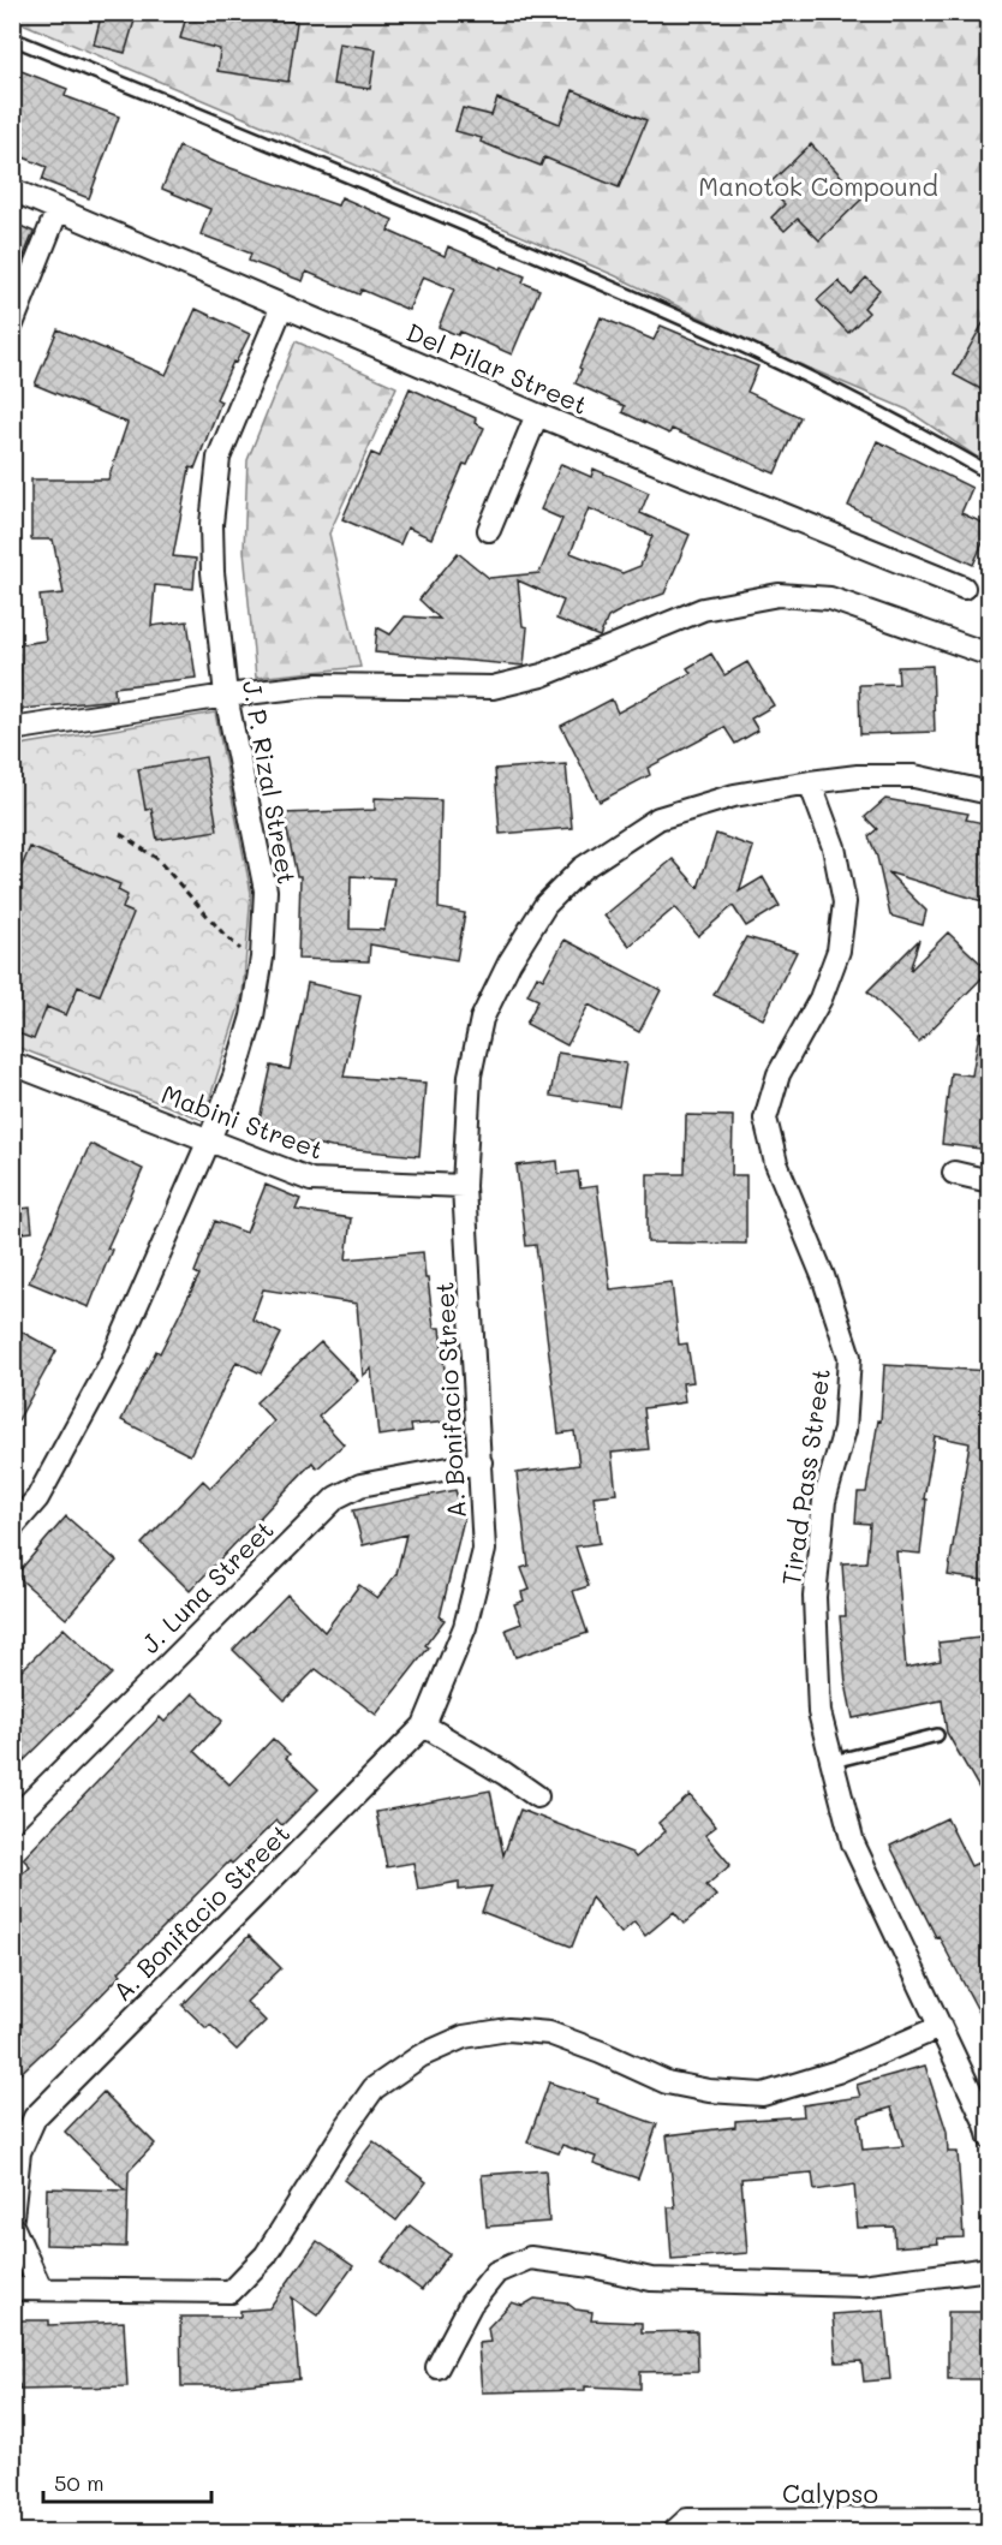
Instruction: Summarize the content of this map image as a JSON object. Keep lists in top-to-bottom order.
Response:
{
  "streets": {
    "street": [
      "Del Pilar Street",
      "J. P. Rizal Street",
      "Mabini Street",
      "A. Bonifacio Street",
      "Tirad Pass Street",
      "J. Luna Street",
      "Calypso"
    ]
  },
  "crossings": [
    ["Del Pilar Street", "J. P. Rizal Street"],
    ["J. P. Rizal Street", "Mabini Street"],
    ["Mabini Street", "A. Bonifacio Street"],
    ["A. Bonifacio Street", "Tirad Pass Street"],
    ["A. Bonifacio Street", "J. Luna Street"]
  ],
  "parks": ["Manotok Compound"],
  "scale_bar": "50 m"
}
